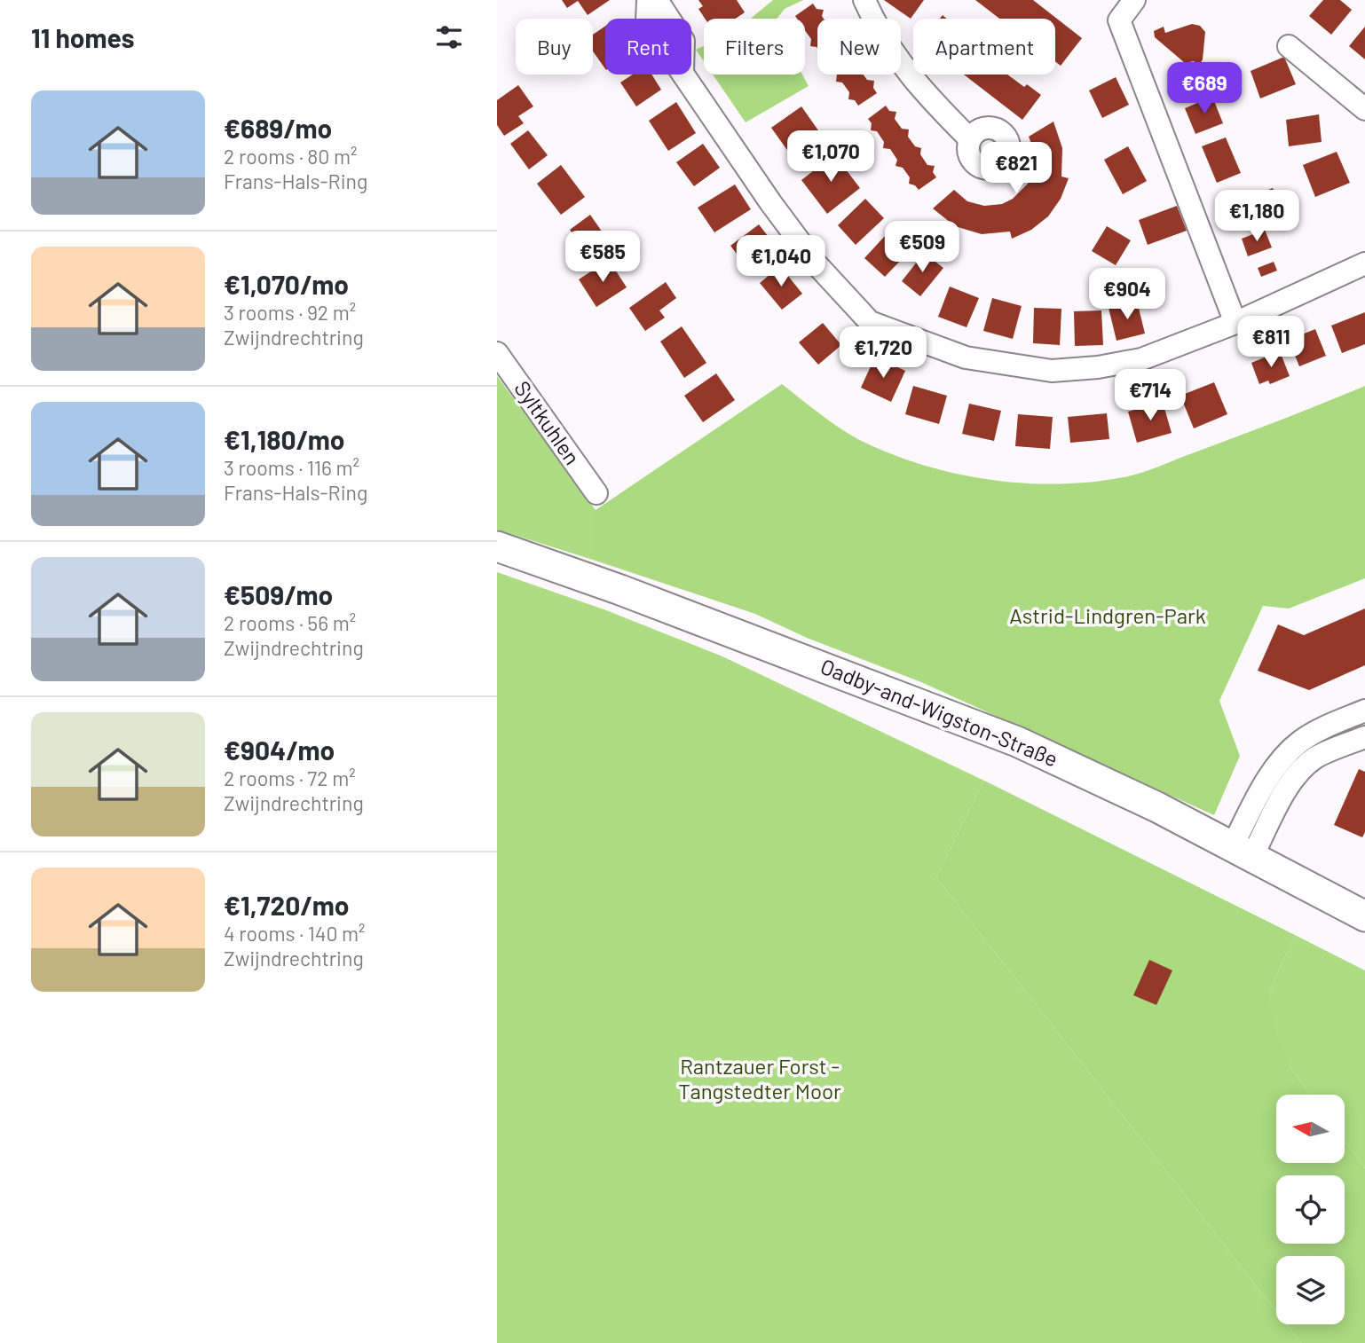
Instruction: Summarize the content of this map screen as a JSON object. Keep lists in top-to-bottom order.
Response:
{
  "streets": {
    "main road": ["Oadby-and-Wigston-Straße"],
    "street": ["Syltkuhlen"]
  },
  "parks": ["Astrid-Lindgren-Park", "Rantzauer Forst - Tangstedter Moor"],
  "north": "left",
  "page": {
    "heading": "11 homes",
    "chip": [
      "Buy",
      "Rent",
      "Filters",
      "New",
      "Apartment"
    ],
    "price": [
      "€689",
      "€1,070",
      "€821",
      "€1,180",
      "€509",
      "€585",
      "€1,040",
      "€904",
      "€811",
      "€1,720",
      "€714"
    ],
    "list": [
      {
        "name": "€689/mo",
        "note": "2 rooms · 80 m² · Frans-Hals-Ring"
      },
      {
        "name": "€1,070/mo",
        "note": "3 rooms · 92 m² · Zwijndrechtring"
      },
      {
        "name": "€1,180/mo",
        "note": "3 rooms · 116 m² · Frans-Hals-Ring"
      },
      {
        "name": "€509/mo",
        "note": "2 rooms · 56 m² · Zwijndrechtring"
      },
      {
        "name": "€904/mo",
        "note": "2 rooms · 72 m² · Zwijndrechtring"
      },
      {
        "name": "€1,720/mo",
        "note": "4 rooms · 140 m² · Zwijndrechtring"
      }
    ]
  }
}
